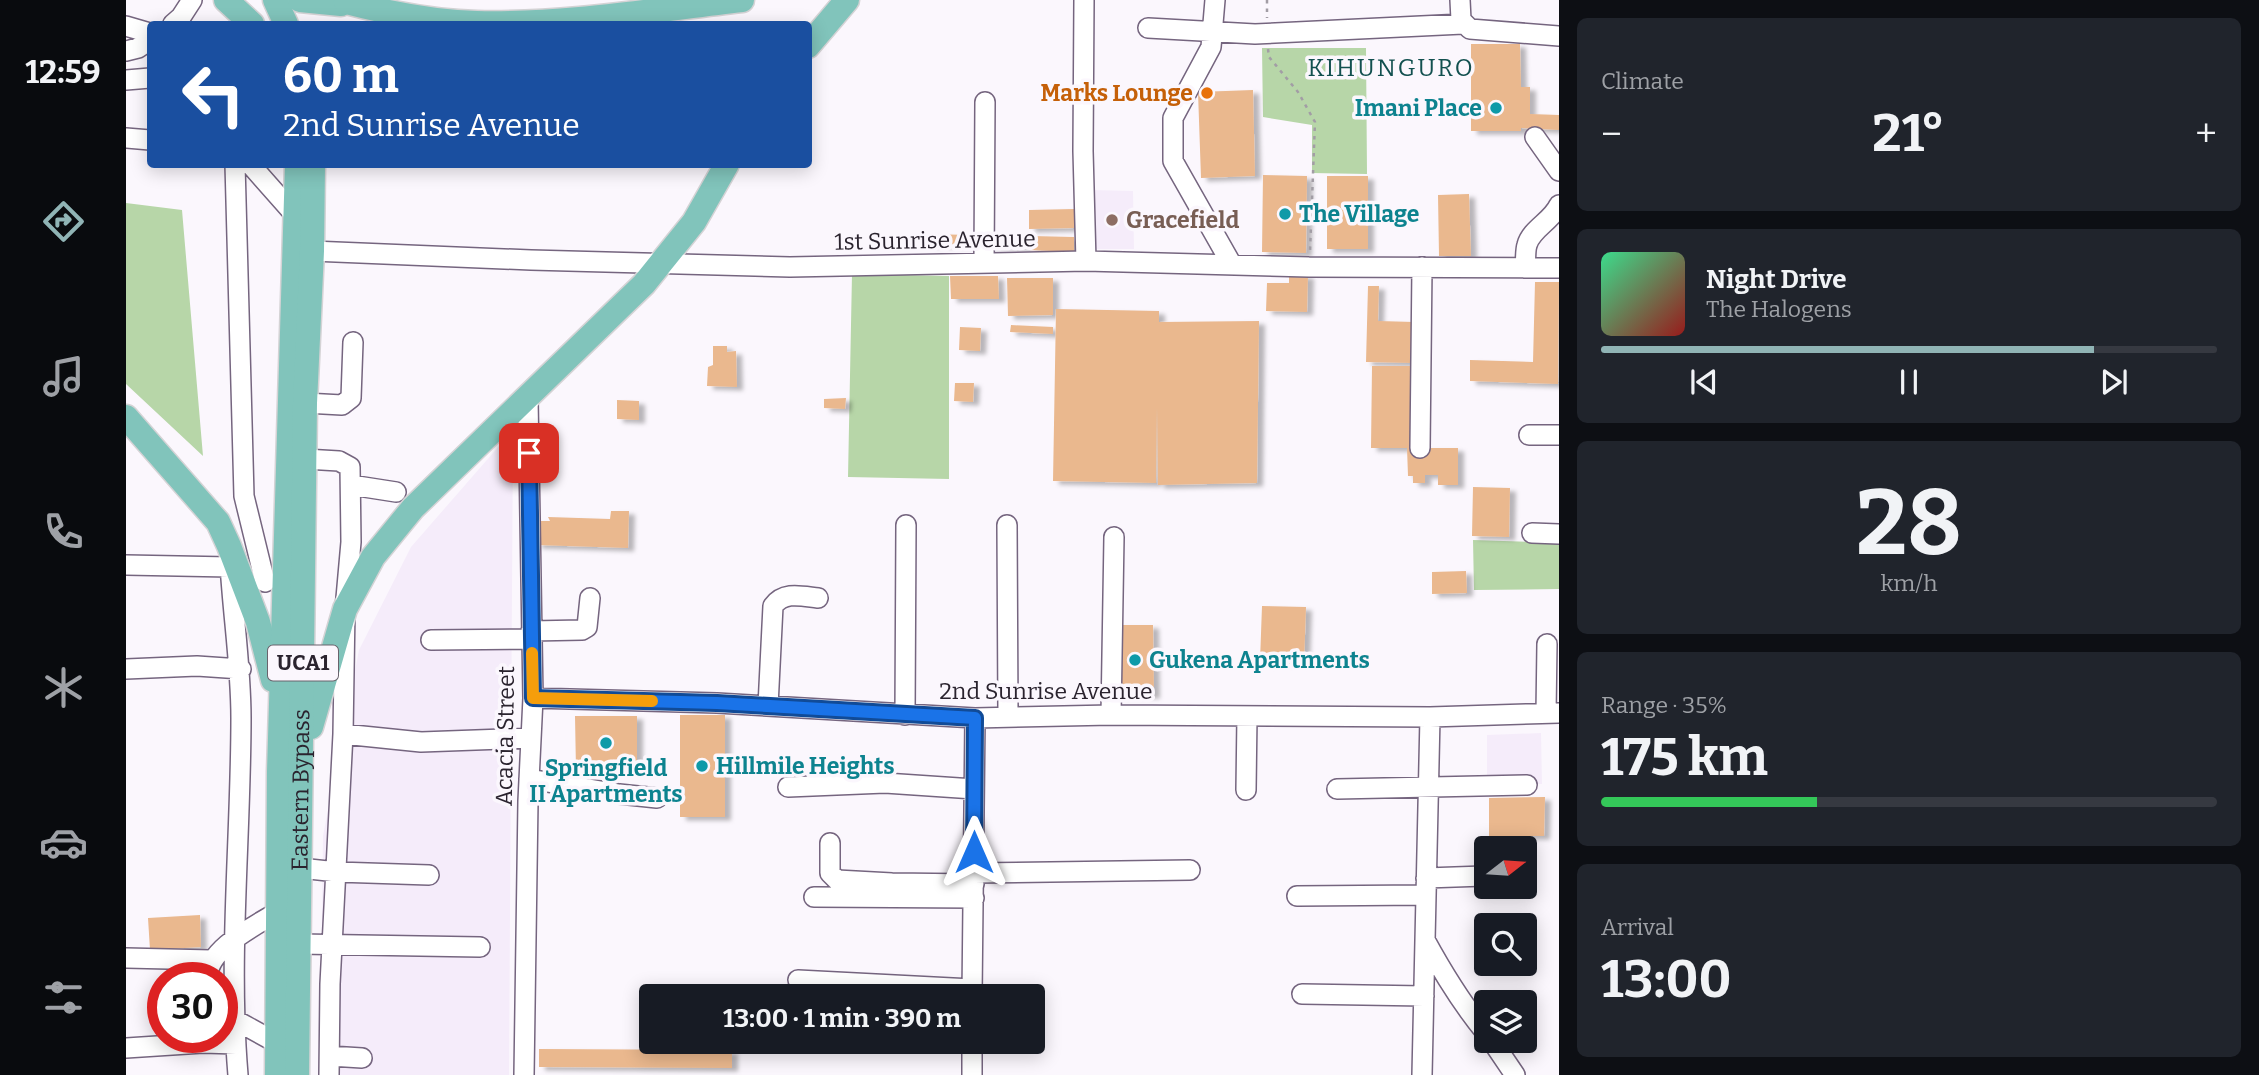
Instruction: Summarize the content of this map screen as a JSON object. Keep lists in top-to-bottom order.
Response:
{
  "streets": {
    "main road": ["UCA1", "Eastern Bypass"],
    "street": ["1st Sunrise Avenue", "2nd Sunrise Avenue", "Acacia Street"]
  },
  "crossings": [
    ["1st Sunrise Avenue", "UCA1"],
    ["1st Sunrise Avenue", "Eastern Bypass"],
    ["UCA1", "Eastern Bypass"],
    ["2nd Sunrise Avenue", "Acacia Street"]
  ],
  "districts": ["KIHUNGURO"],
  "places": [
    "Marks Lounge",
    "Imani Place",
    "The Village",
    "Gracefield",
    "Gukena Apartments",
    "Springfield II Apartments",
    "Hillmile Heights"
  ],
  "north": "right",
  "page": {
    "tabs": "12:59",
    "tile": [
      "Climate",
      ["28", "km/h"],
      ["Range · 35%", "175 km"],
      ["Arrival", "13:00"]
    ],
    "turn": ["60 m", "2nd Sunrise Avenue"],
    "heat": ["−", "21°", "+"],
    "song": ["Night Drive", "The Halogens"],
    "limit": "30",
    "trip": "13:00 · 1 min · 390 m"
  }
}
